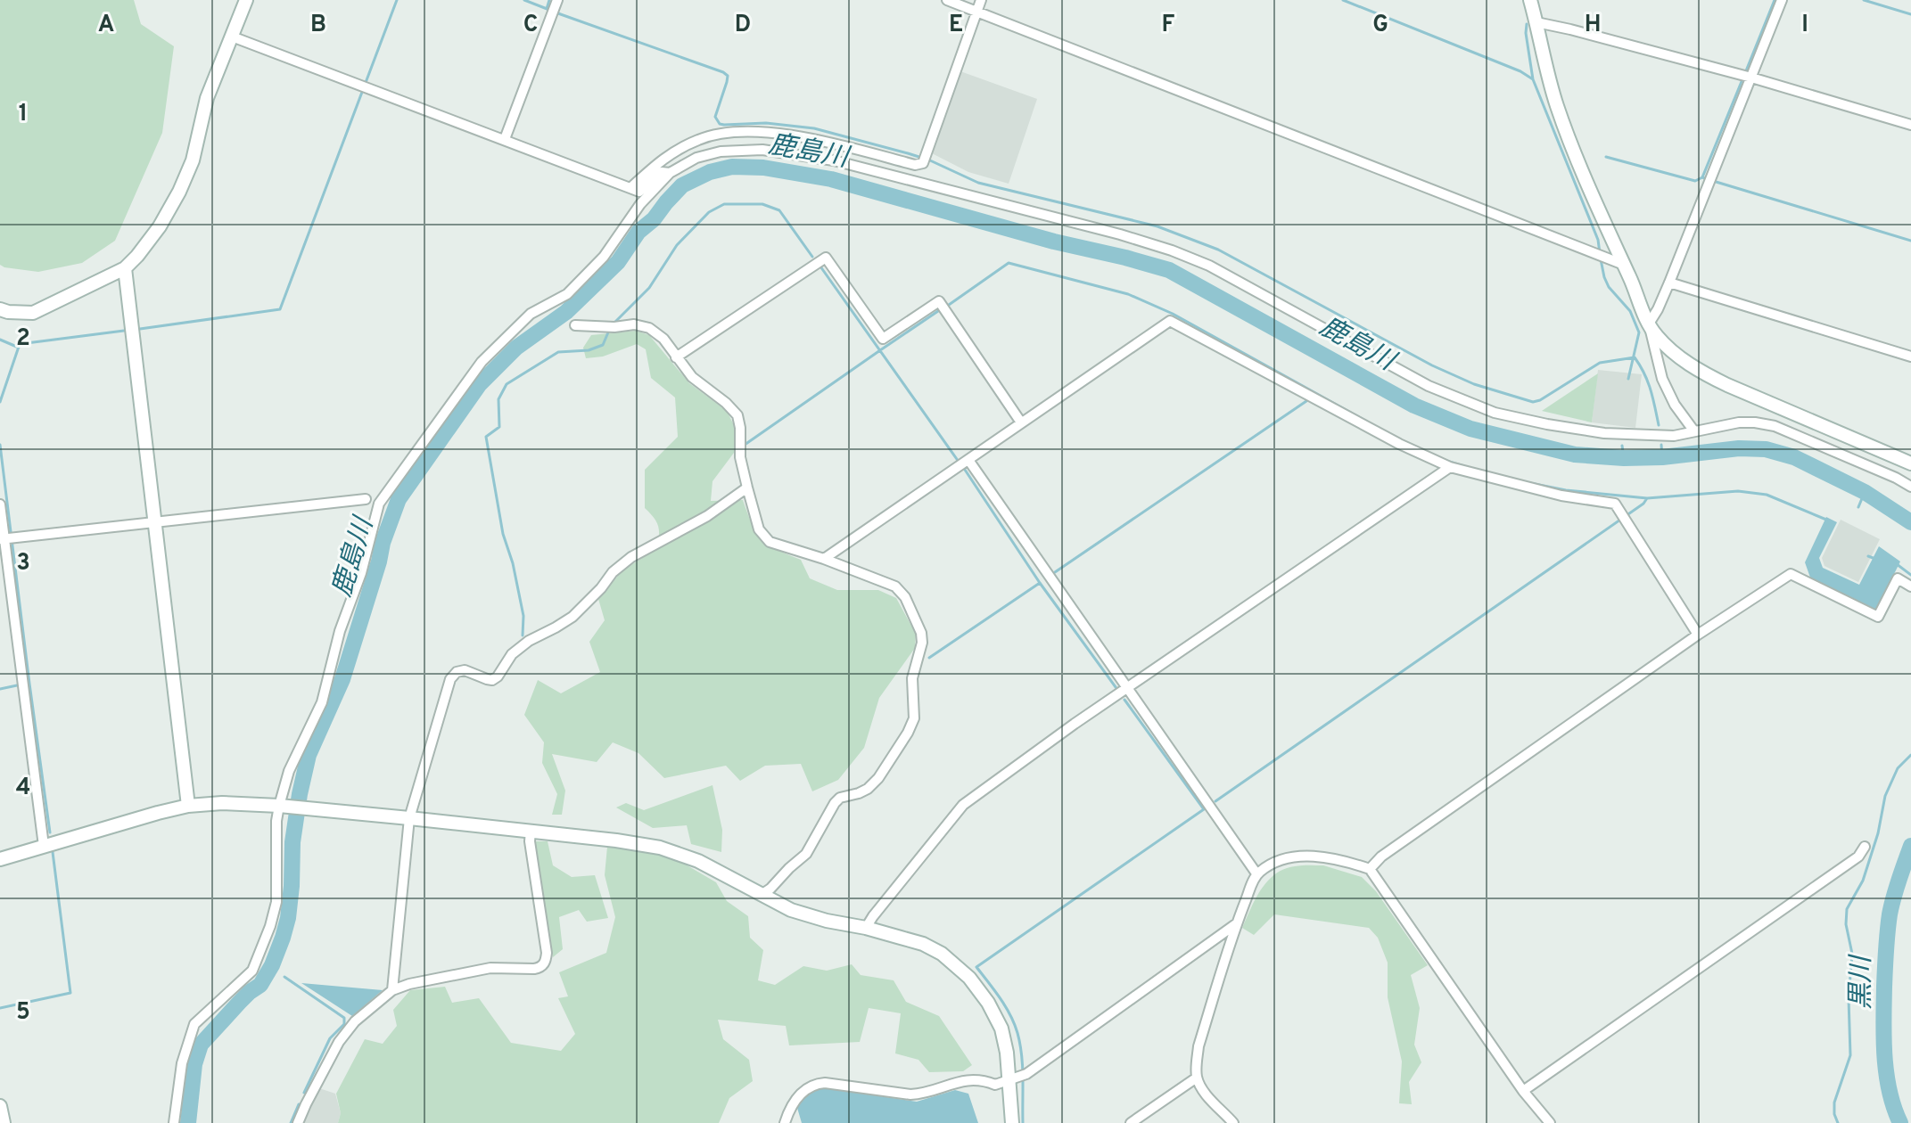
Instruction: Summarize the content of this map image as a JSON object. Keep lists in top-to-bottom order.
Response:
{
  "water": ["鹿島川", "黒川"],
  "grid": {
    "columns": [
      "A",
      "B",
      "C",
      "D",
      "E",
      "F",
      "G",
      "H",
      "I"
    ],
    "rows": [
      "1",
      "2",
      "3",
      "4",
      "5"
    ]
  }
}
